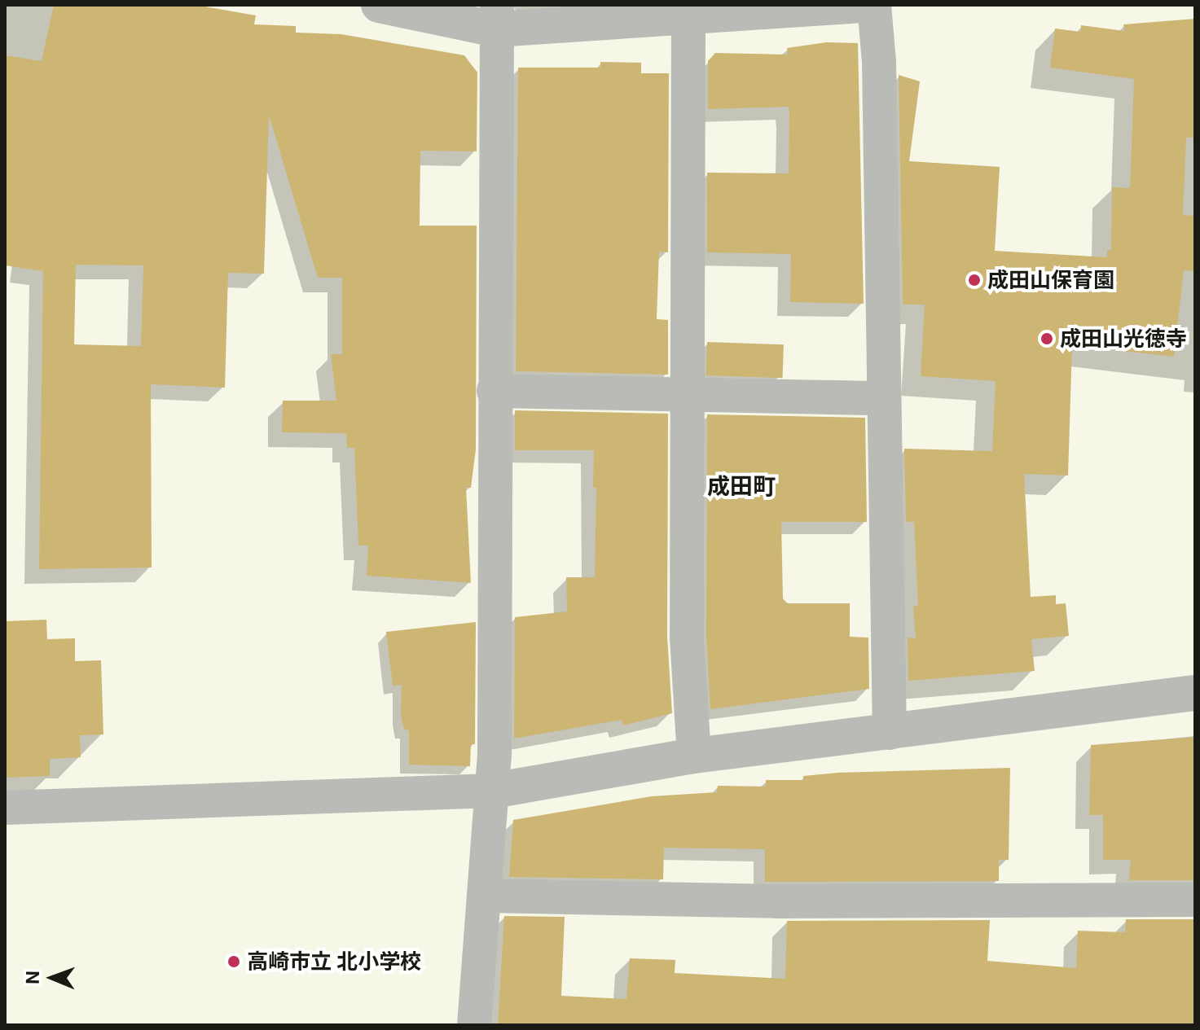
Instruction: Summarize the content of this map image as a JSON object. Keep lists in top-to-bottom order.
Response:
{
  "districts": ["成田町"],
  "places": ["成田山保育園", "成田山光徳寺", "高崎市立 北小学校"],
  "north": "left"
}
